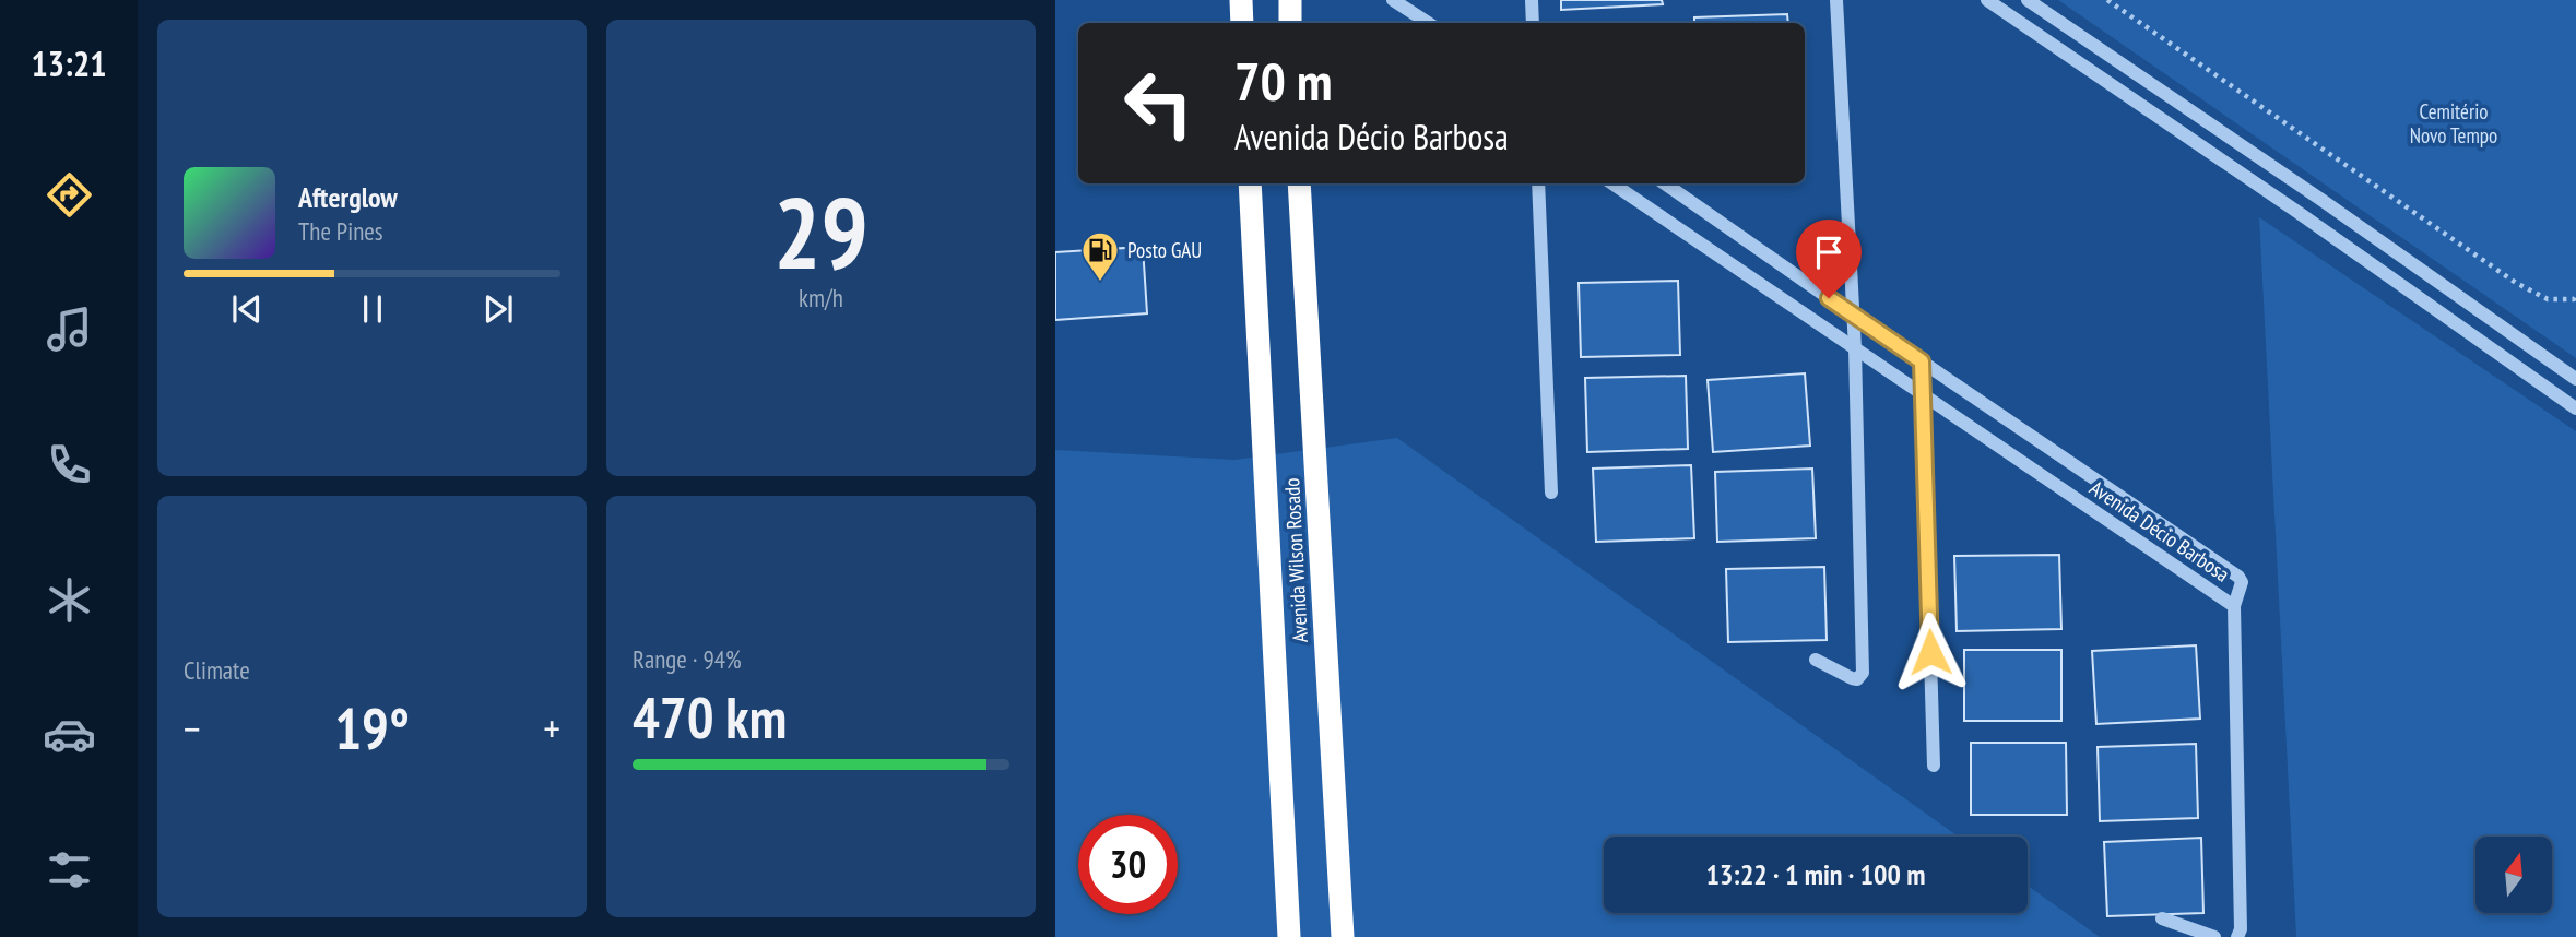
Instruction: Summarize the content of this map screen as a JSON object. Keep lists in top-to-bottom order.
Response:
{
  "streets": {
    "highway": ["Avenida Wilson Rosado"],
    "street": ["Avenida Décio Barbosa"]
  },
  "parks": ["Cemitério Novo Tempo"],
  "places": {
    "fuel station": ["Posto GAU"]
  },
  "north": "top",
  "page": {
    "tabs": "13:21",
    "tile": [
      ["29", "km/h"],
      "Climate",
      ["Range · 94%", "470 km"]
    ],
    "turn": ["70 m", "Avenida Décio Barbosa"],
    "song": ["Afterglow", "The Pines"],
    "heat": ["−", "19°", "+"],
    "limit": "30",
    "trip": "13:22 · 1 min · 100 m"
  }
}
